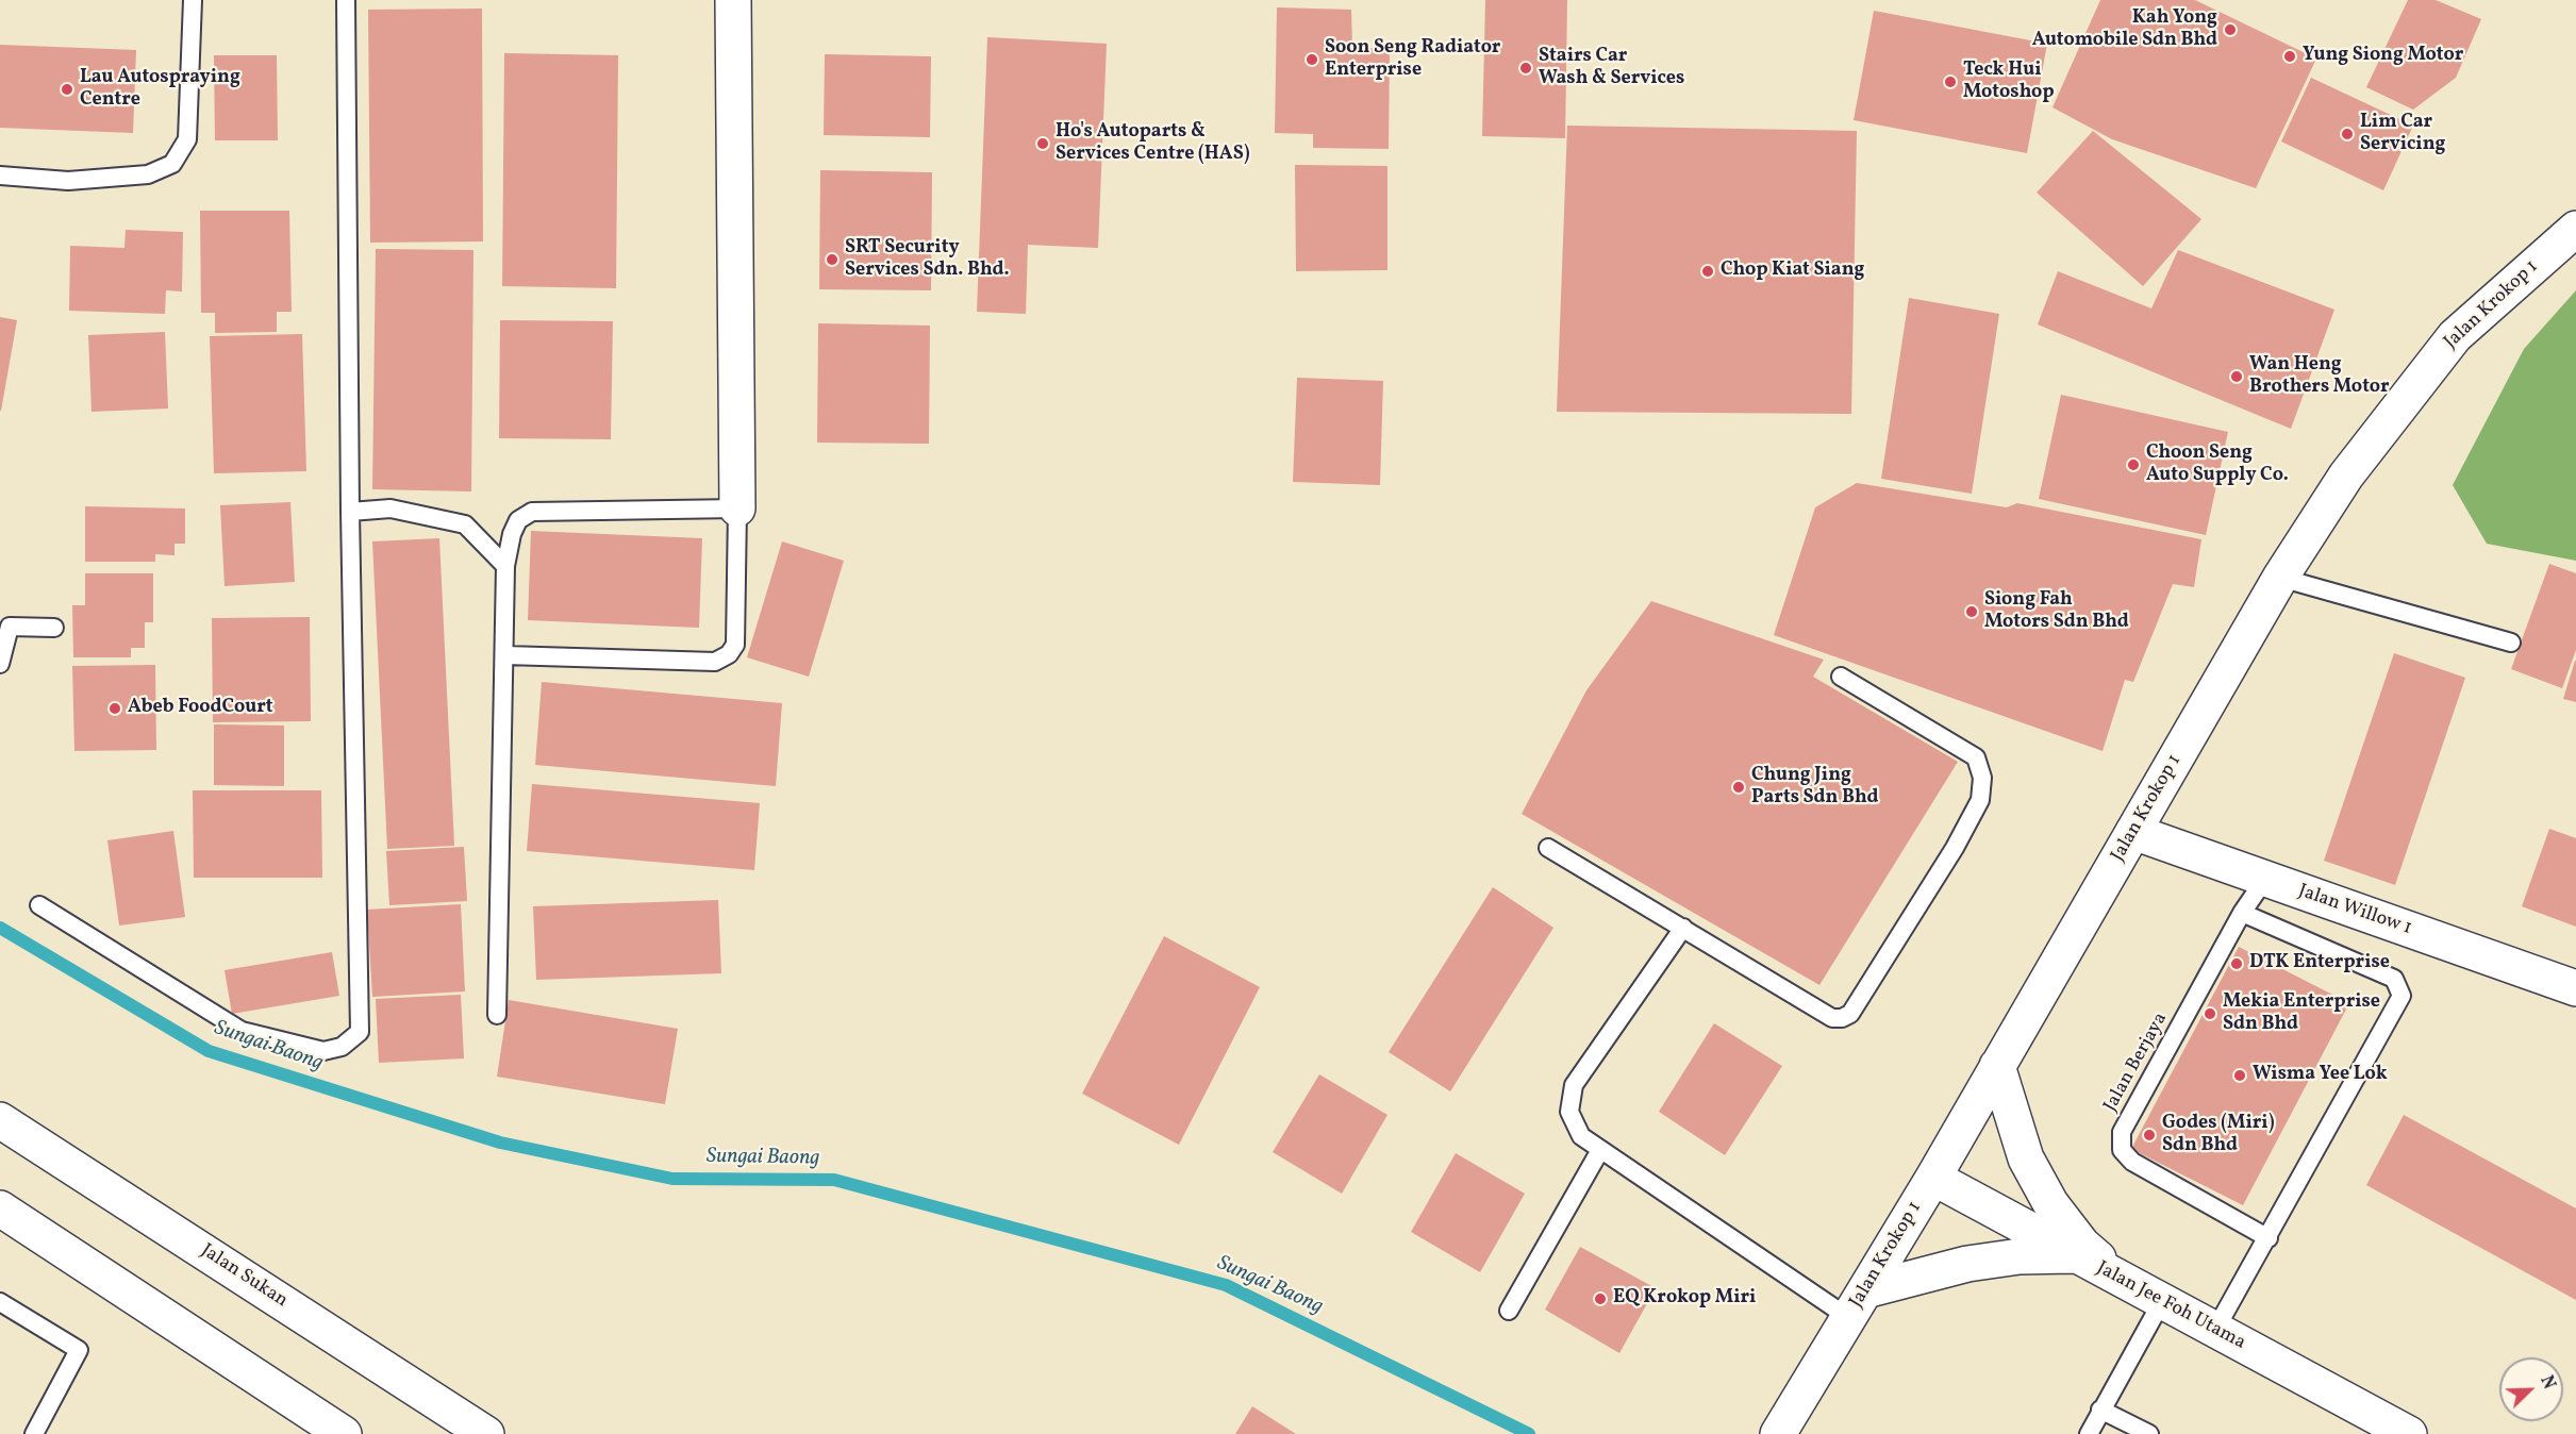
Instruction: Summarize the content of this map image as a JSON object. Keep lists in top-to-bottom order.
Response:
{
  "streets": {
    "street": [
      "Jalan Krokop 1",
      "Jalan Willow 1",
      "Jalan Sukan",
      "Jalan Jee Foh Utama"
    ],
    "lane": ["Jalan Berjaya"]
  },
  "crossings": [
    ["Jalan Krokop 1", "Jalan Willow 1"],
    ["Jalan Krokop 1", "Jalan Jee Foh Utama"]
  ],
  "water": ["Sungai Baong"],
  "places": [
    "Kah Yong Automobile Sdn Bhd",
    "Yung Siong Motor",
    "Soon Seng Radiator Enterprise",
    "Stairs Car Wash & Services",
    "Teck Hui Motoshop",
    "Lau Autospraying Centre",
    "Lim Car Servicing",
    "Ho's Autoparts & Services Centre (HAS)",
    "SRT Security Services Sdn. Bhd.",
    "Chop Kiat Siang",
    "Wan Heng Brothers Motor",
    "Choon Seng Auto Supply Co.",
    "Siong Fah Motors Sdn Bhd",
    "Abeb FoodCourt",
    "Chung Jing Parts Sdn Bhd",
    "DTK Enterprise",
    "Mekia Enterprise Sdn Bhd",
    "Wisma Yee Lok",
    "Godes (Miri) Sdn Bhd",
    "EQ Krokop Miri"
  ],
  "north": "top right"
}
